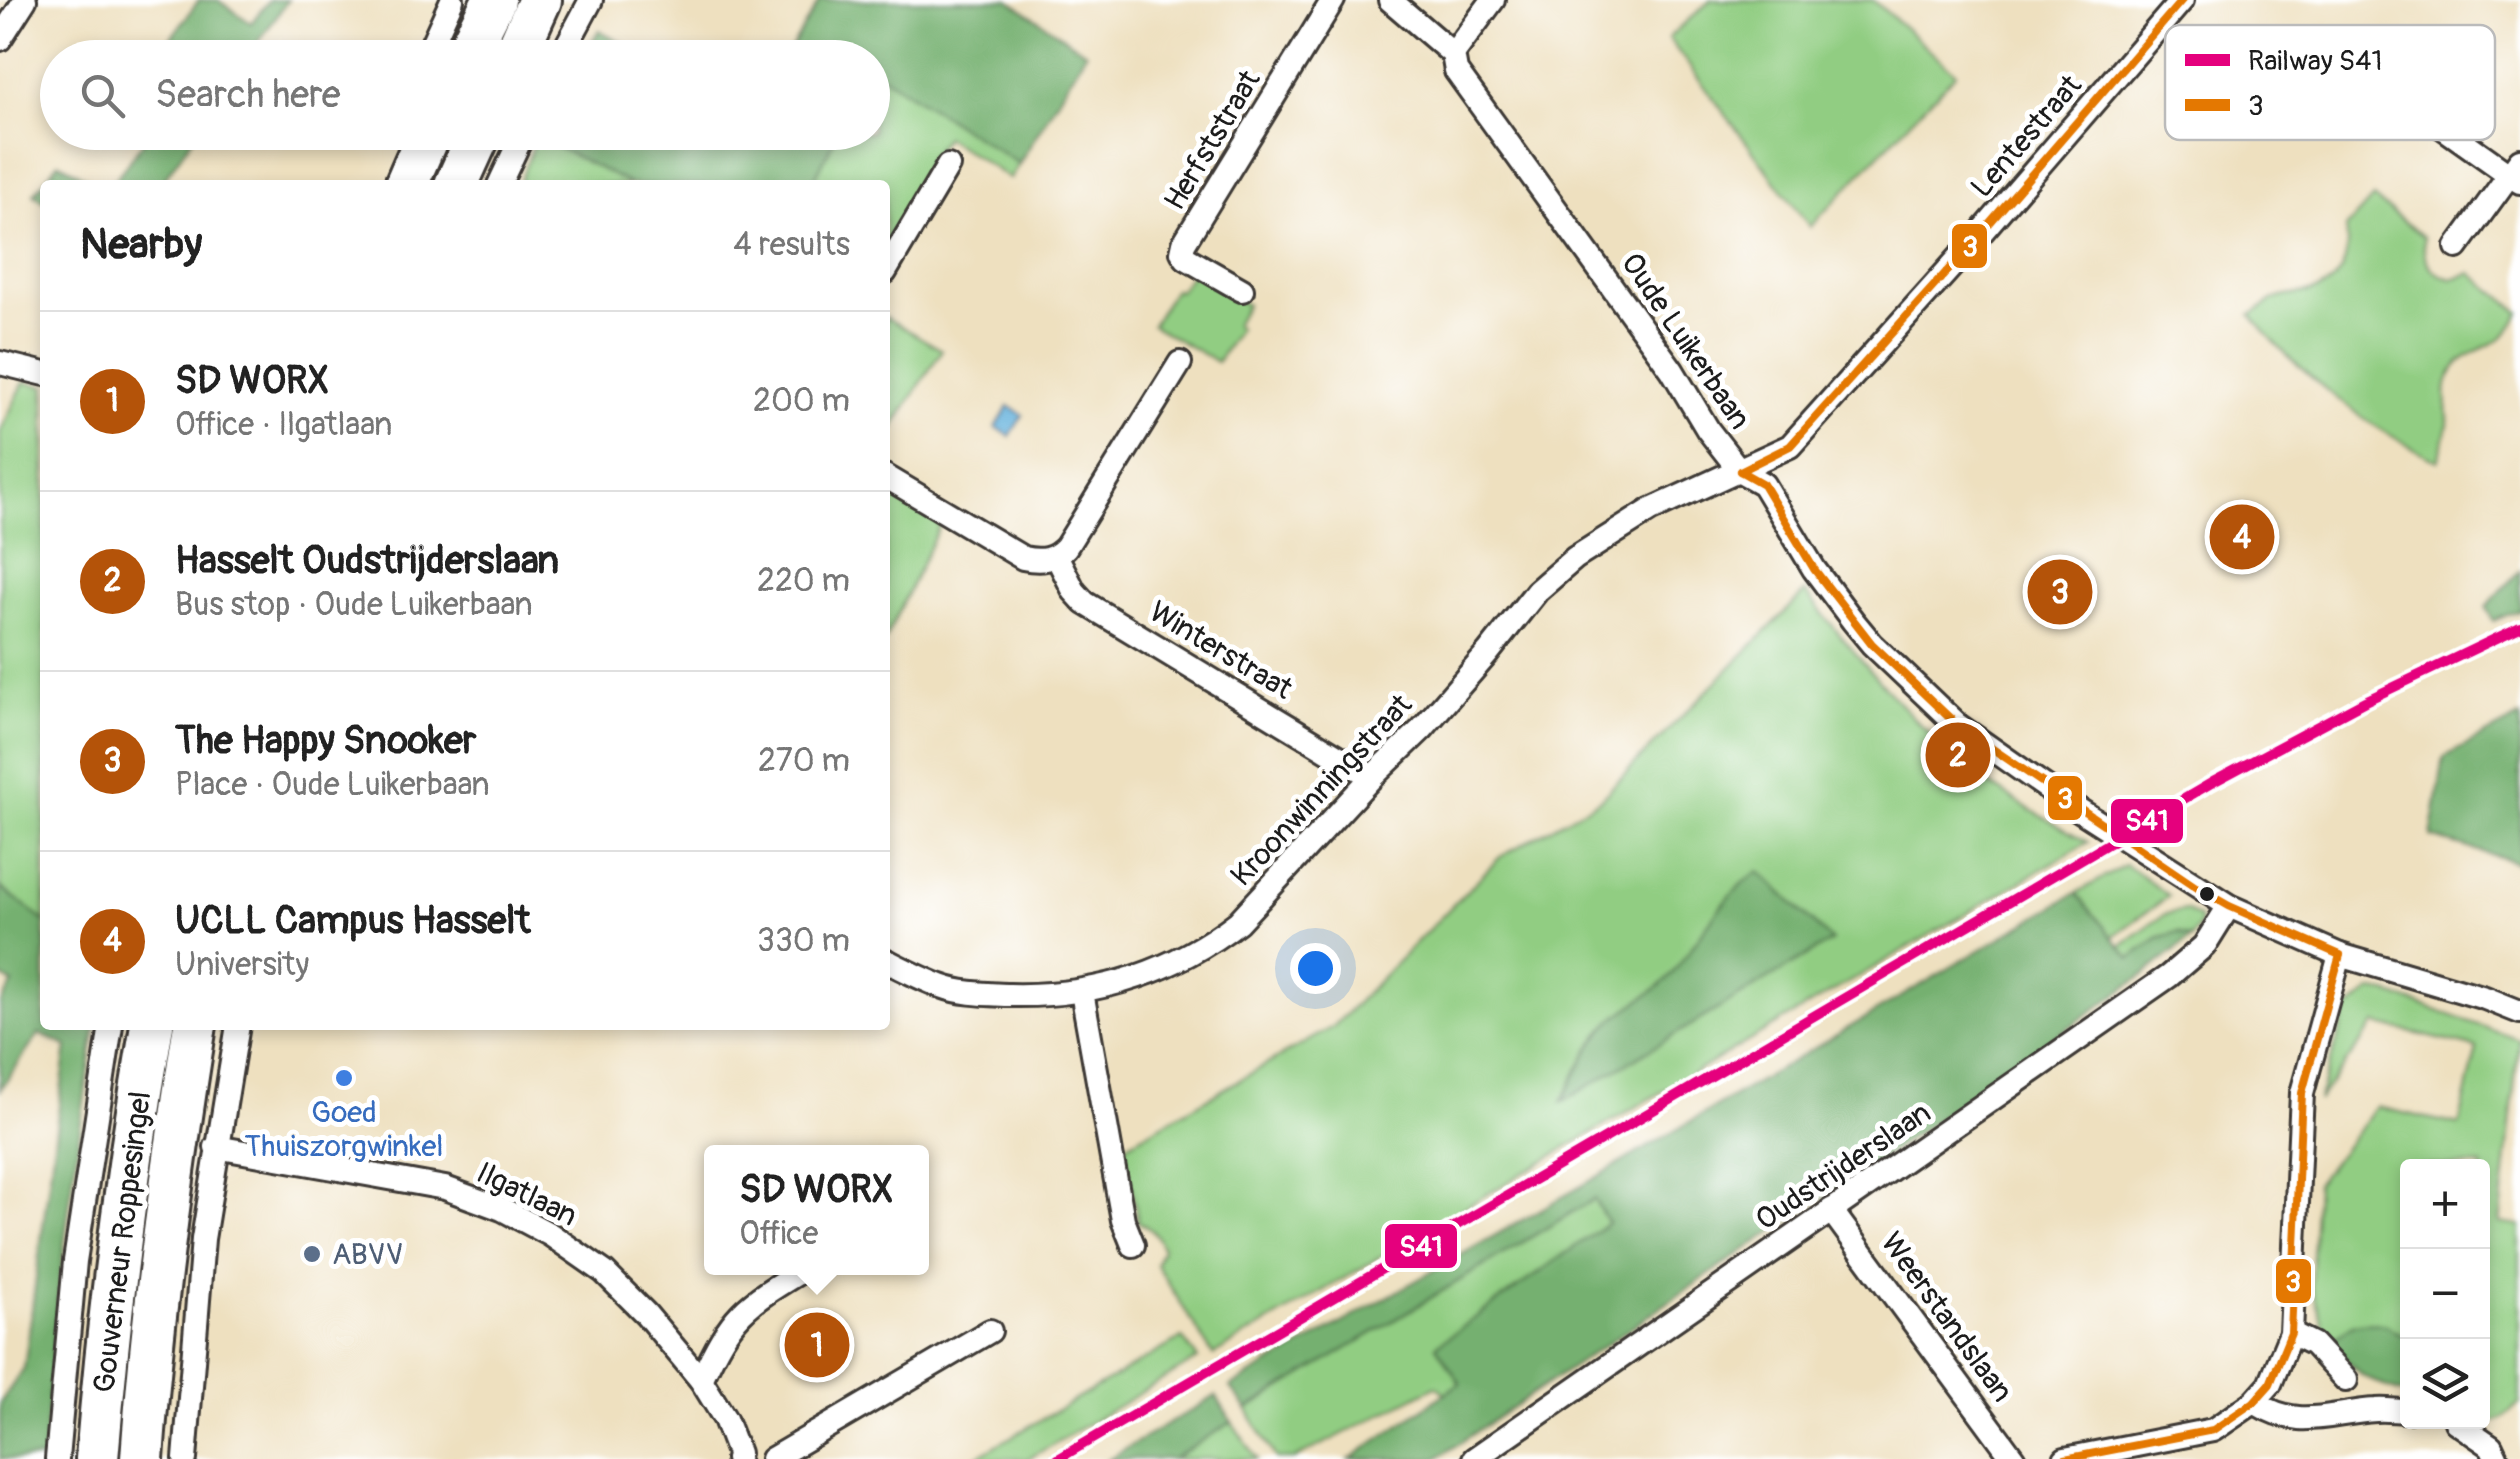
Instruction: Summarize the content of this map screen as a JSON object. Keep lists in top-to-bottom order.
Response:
{
  "streets": {
    "highway": ["Gouverneur Roppesingel"],
    "street": [
      "Lentestraat",
      "Herfststraat",
      "Oude Luikerbaan",
      "Winterstraat",
      "Kroonwinningstraat",
      "Oudstrijderslaan",
      "Ilgatlaan",
      "Weerstandslaan"
    ]
  },
  "crossings": [
    ["Lentestraat", "Oude Luikerbaan"],
    ["Lentestraat", "Kroonwinningstraat"],
    ["Oude Luikerbaan", "Kroonwinningstraat"],
    ["Oude Luikerbaan", "Oudstrijderslaan"],
    ["Winterstraat", "Kroonwinningstraat"],
    ["Oudstrijderslaan", "Weerstandslaan"]
  ],
  "places": ["Goed Thuiszorgwinkel", "ABVV"],
  "lines": ["transit line 3", "rail line S41"],
  "legend": ["Railway S41", "3"],
  "page": {
    "search": "Search here",
    "heading": ["Nearby", "4 results"],
    "list": [
      {
        "mark": "1",
        "name": "SD WORX",
        "note": "Office · Ilgatlaan",
        "value": "200 m"
      },
      {
        "mark": "2",
        "name": "Hasselt Oudstrijderslaan",
        "note": "Bus stop · Oude Luikerbaan",
        "value": "220 m"
      },
      {
        "mark": "3",
        "name": "The Happy Snooker",
        "note": "Place · Oude Luikerbaan",
        "value": "270 m"
      },
      {
        "mark": "4",
        "name": "UCLL Campus Hasselt",
        "note": "University",
        "value": "330 m"
      }
    ],
    "pins": [
      "4",
      "3",
      "2",
      "1"
    ],
    "popup": ["SD WORX", "Office"],
    "map_buttons": ["+", "−"]
  }
}
